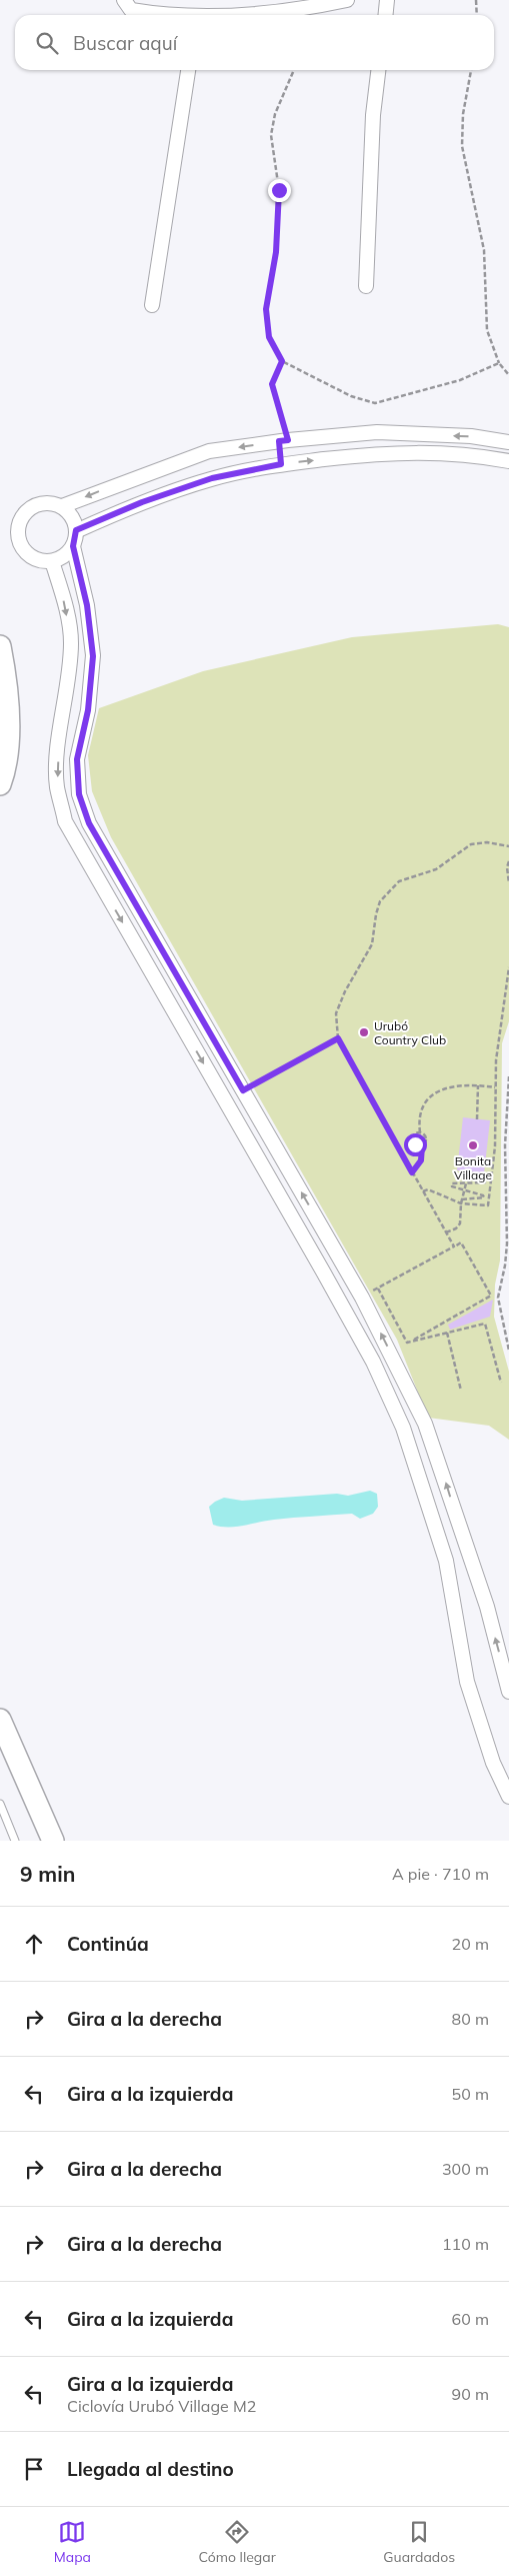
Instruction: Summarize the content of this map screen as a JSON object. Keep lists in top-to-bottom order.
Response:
{
  "places": ["Urubó Country Club", "Bonita Village"],
  "page": {
    "search": "Buscar aquí",
    "heading": ["9 min", "A pie · 710 m"],
    "list": [
      ["Continúa", "20 m"],
      ["Gira a la derecha", "80 m"],
      ["Gira a la izquierda", "50 m"],
      ["Gira a la derecha", "300 m"],
      ["Gira a la derecha", "110 m"],
      ["Gira a la izquierda", "60 m"],
      ["Gira a la izquierda", "Ciclovía Urubó Village M2", "90 m"],
      "Llegada al destino"
    ],
    "nav": ["Mapa", "Cómo llegar", "Guardados"]
  }
}
